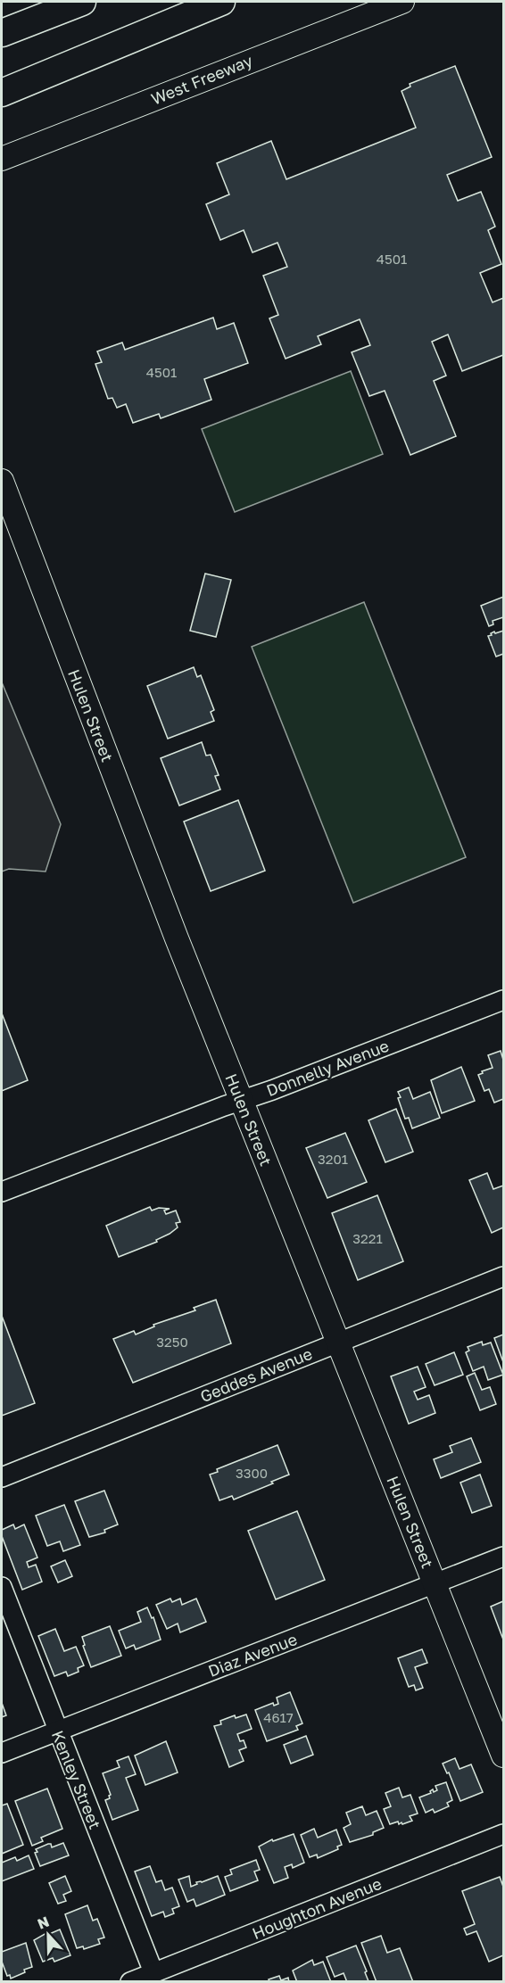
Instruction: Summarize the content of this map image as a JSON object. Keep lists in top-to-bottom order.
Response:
{
  "streets": {
    "main road": ["West Freeway", "Hulen Street"],
    "street": [
      "Donnelly Avenue",
      "Geddes Avenue",
      "Diaz Avenue",
      "Kenley Street",
      "Houghton Avenue"
    ]
  },
  "crossings": [
    ["Hulen Street", "Donnelly Avenue"],
    ["Hulen Street", "Geddes Avenue"],
    ["Hulen Street", "Diaz Avenue"],
    ["Diaz Avenue", "Kenley Street"],
    ["Kenley Street", "Houghton Avenue"]
  ],
  "house_numbers": [
    "4501",
    "4501",
    "3201",
    "3221",
    "3250",
    "3300",
    "4617"
  ],
  "north": "top"
}
